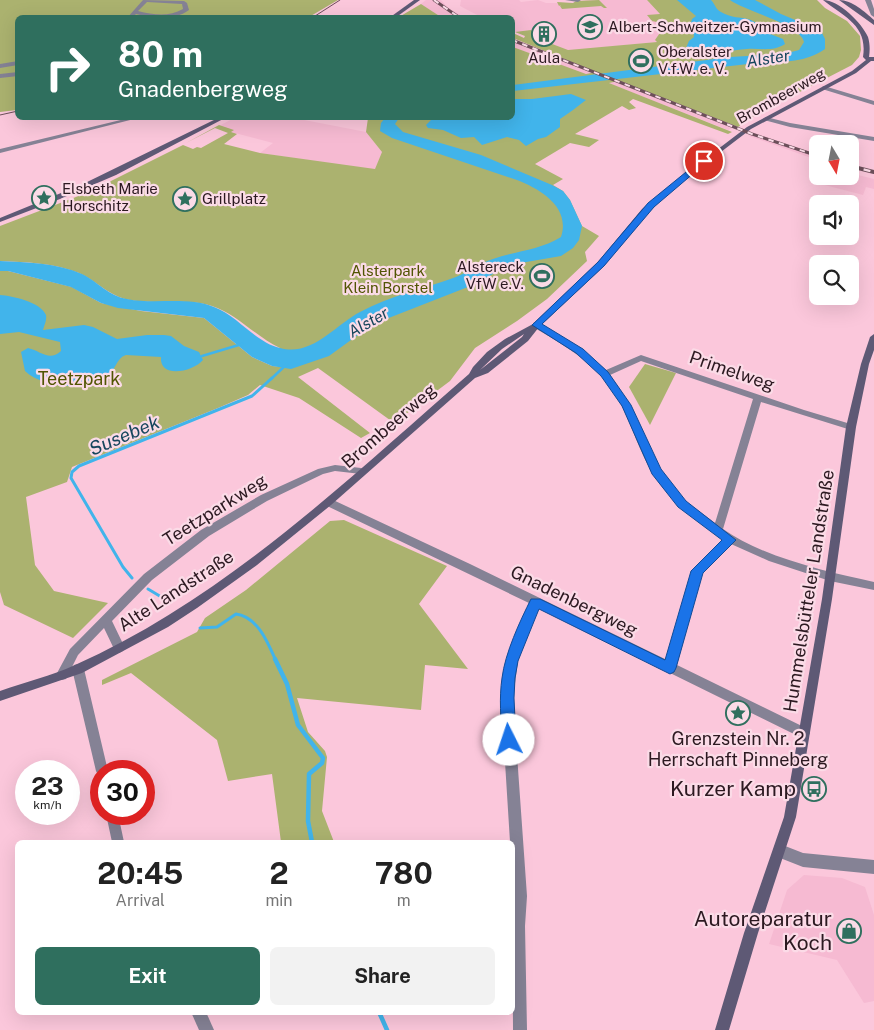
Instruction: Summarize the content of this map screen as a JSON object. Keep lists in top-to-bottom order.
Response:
{
  "streets": {
    "main road": ["Brombeerweg", "Alte Landstraße", "Hummelsbütteler Landstraße"],
    "street": ["Primelweg", "Teetzparkweg", "Gnadenbergweg"]
  },
  "crossings": [
    ["Brombeerweg", "Teetzparkweg"],
    ["Brombeerweg", "Alte Landstraße"],
    ["Brombeerweg", "Gnadenbergweg"],
    ["Primelweg", "Hummelsbütteler Landstraße"],
    ["Teetzparkweg", "Alte Landstraße"],
    ["Alte Landstraße", "Gnadenbergweg"],
    ["Hummelsbütteler Landstraße", "Gnadenbergweg"]
  ],
  "water": ["Alster", "Susebek"],
  "parks": ["Alsterpark Klein Borstel", "Teetzpark"],
  "places": {
    "school or university": ["Albert-Schweitzer-Gymnasium"],
    "building": ["Aula"],
    "sports": ["Oberalster V.f.W. e. V.", "Alstereck VfW e.V."],
    "place": ["Elsbeth Marie Horschitz", "Grillplatz", "Grenzstein Nr. 2 Herrschaft Pinneberg"],
    "bus stop": ["Kurzer Kamp"],
    "shop": ["Autoreparatur Koch"]
  },
  "north": "bottom",
  "page": {
    "turn": ["80 m", "Gnadenbergweg"],
    "speed": "23 km/h",
    "limit": "30",
    "eta": [
      "20:45",
      "Arrival",
      "2",
      "min",
      "780",
      "m"
    ],
    "buttons": ["Exit", "Share"]
  }
}
